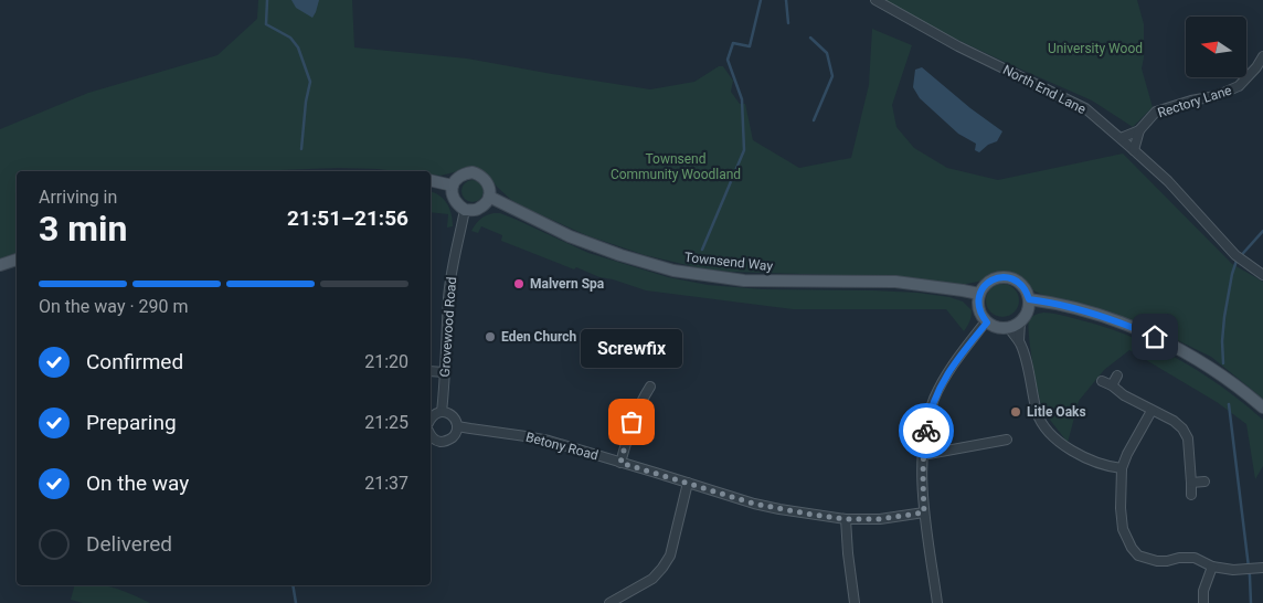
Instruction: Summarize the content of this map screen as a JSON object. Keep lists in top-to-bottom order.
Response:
{
  "streets": {
    "main road": ["Townsend Way"],
    "street": [
      "North End Lane",
      "Rectory Lane",
      "Grovewood Road",
      "Betony Road"
    ]
  },
  "crossings": [
    ["Townsend Way", "Grovewood Road"]
  ],
  "parks": ["University Wood", "Townsend Community Woodland"],
  "places": [
    "Malvern Spa",
    "Eden Church",
    "Litle Oaks",
    "Screwfix"
  ],
  "north": "left",
  "page": {
    "heading": ["3 min", "Arriving in", "21:51–21:56"],
    "bar": "On the way · 290 m",
    "bubble": "Screwfix",
    "list": [
      ["Confirmed", "21:20"],
      ["Preparing", "21:25"],
      ["On the way", "21:37"],
      "Delivered"
    ]
  }
}
